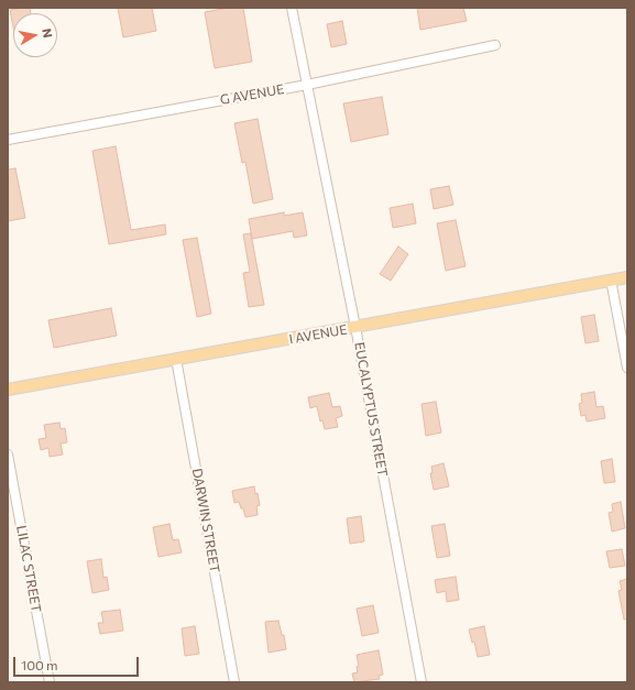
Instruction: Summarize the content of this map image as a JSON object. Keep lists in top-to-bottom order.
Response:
{
  "streets": {
    "main road": ["I AVENUE"],
    "street": [
      "G AVENUE",
      "EUCALYPTUS STREET",
      "DARWIN STREET",
      "LILAC STREET"
    ]
  },
  "crossings": [
    ["G AVENUE", "EUCALYPTUS STREET"],
    ["I AVENUE", "EUCALYPTUS STREET"],
    ["I AVENUE", "DARWIN STREET"]
  ],
  "scale_bar": "100 m",
  "north": "right"
}
